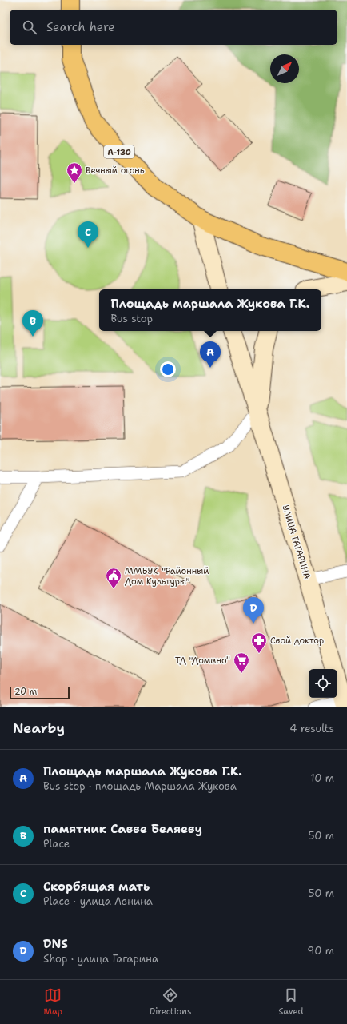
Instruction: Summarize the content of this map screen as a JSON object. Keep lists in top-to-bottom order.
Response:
{
  "streets": {
    "main road": ["А-130", "УЛИЦА ГАГАРИНА"]
  },
  "places": {
    "place": ["Вечный огонь"],
    "public building": ["ММБУК \"Районный Дом Культуры\""],
    "pharmacy": ["Свой доктор"],
    "supermarket": ["ТД \"Домино\""]
  },
  "scale_bar": "20 m",
  "north": "top right",
  "page": {
    "search": "Search here",
    "pins": [
      "C",
      "B",
      "A",
      "D"
    ],
    "popup": ["Площадь маршала Жукова Г.К.", "Bus stop"],
    "scale": "20 m",
    "heading": ["Nearby", "4 results"],
    "list": [
      {
        "mark": "A",
        "name": "Площадь маршала Жукова Г.К.",
        "note": "Bus stop · площадь Маршала Жукова",
        "value": "10 m"
      },
      {
        "mark": "B",
        "name": "памятник Савве Беляеву",
        "note": "Place",
        "value": "50 m"
      },
      {
        "mark": "C",
        "name": "Скорбящая мать",
        "note": "Place · улица Ленина",
        "value": "50 m"
      },
      {
        "mark": "D",
        "name": "DNS",
        "note": "Shop · улица Гагарина",
        "value": "90 m"
      }
    ],
    "nav": ["Map", "Directions", "Saved"]
  }
}
